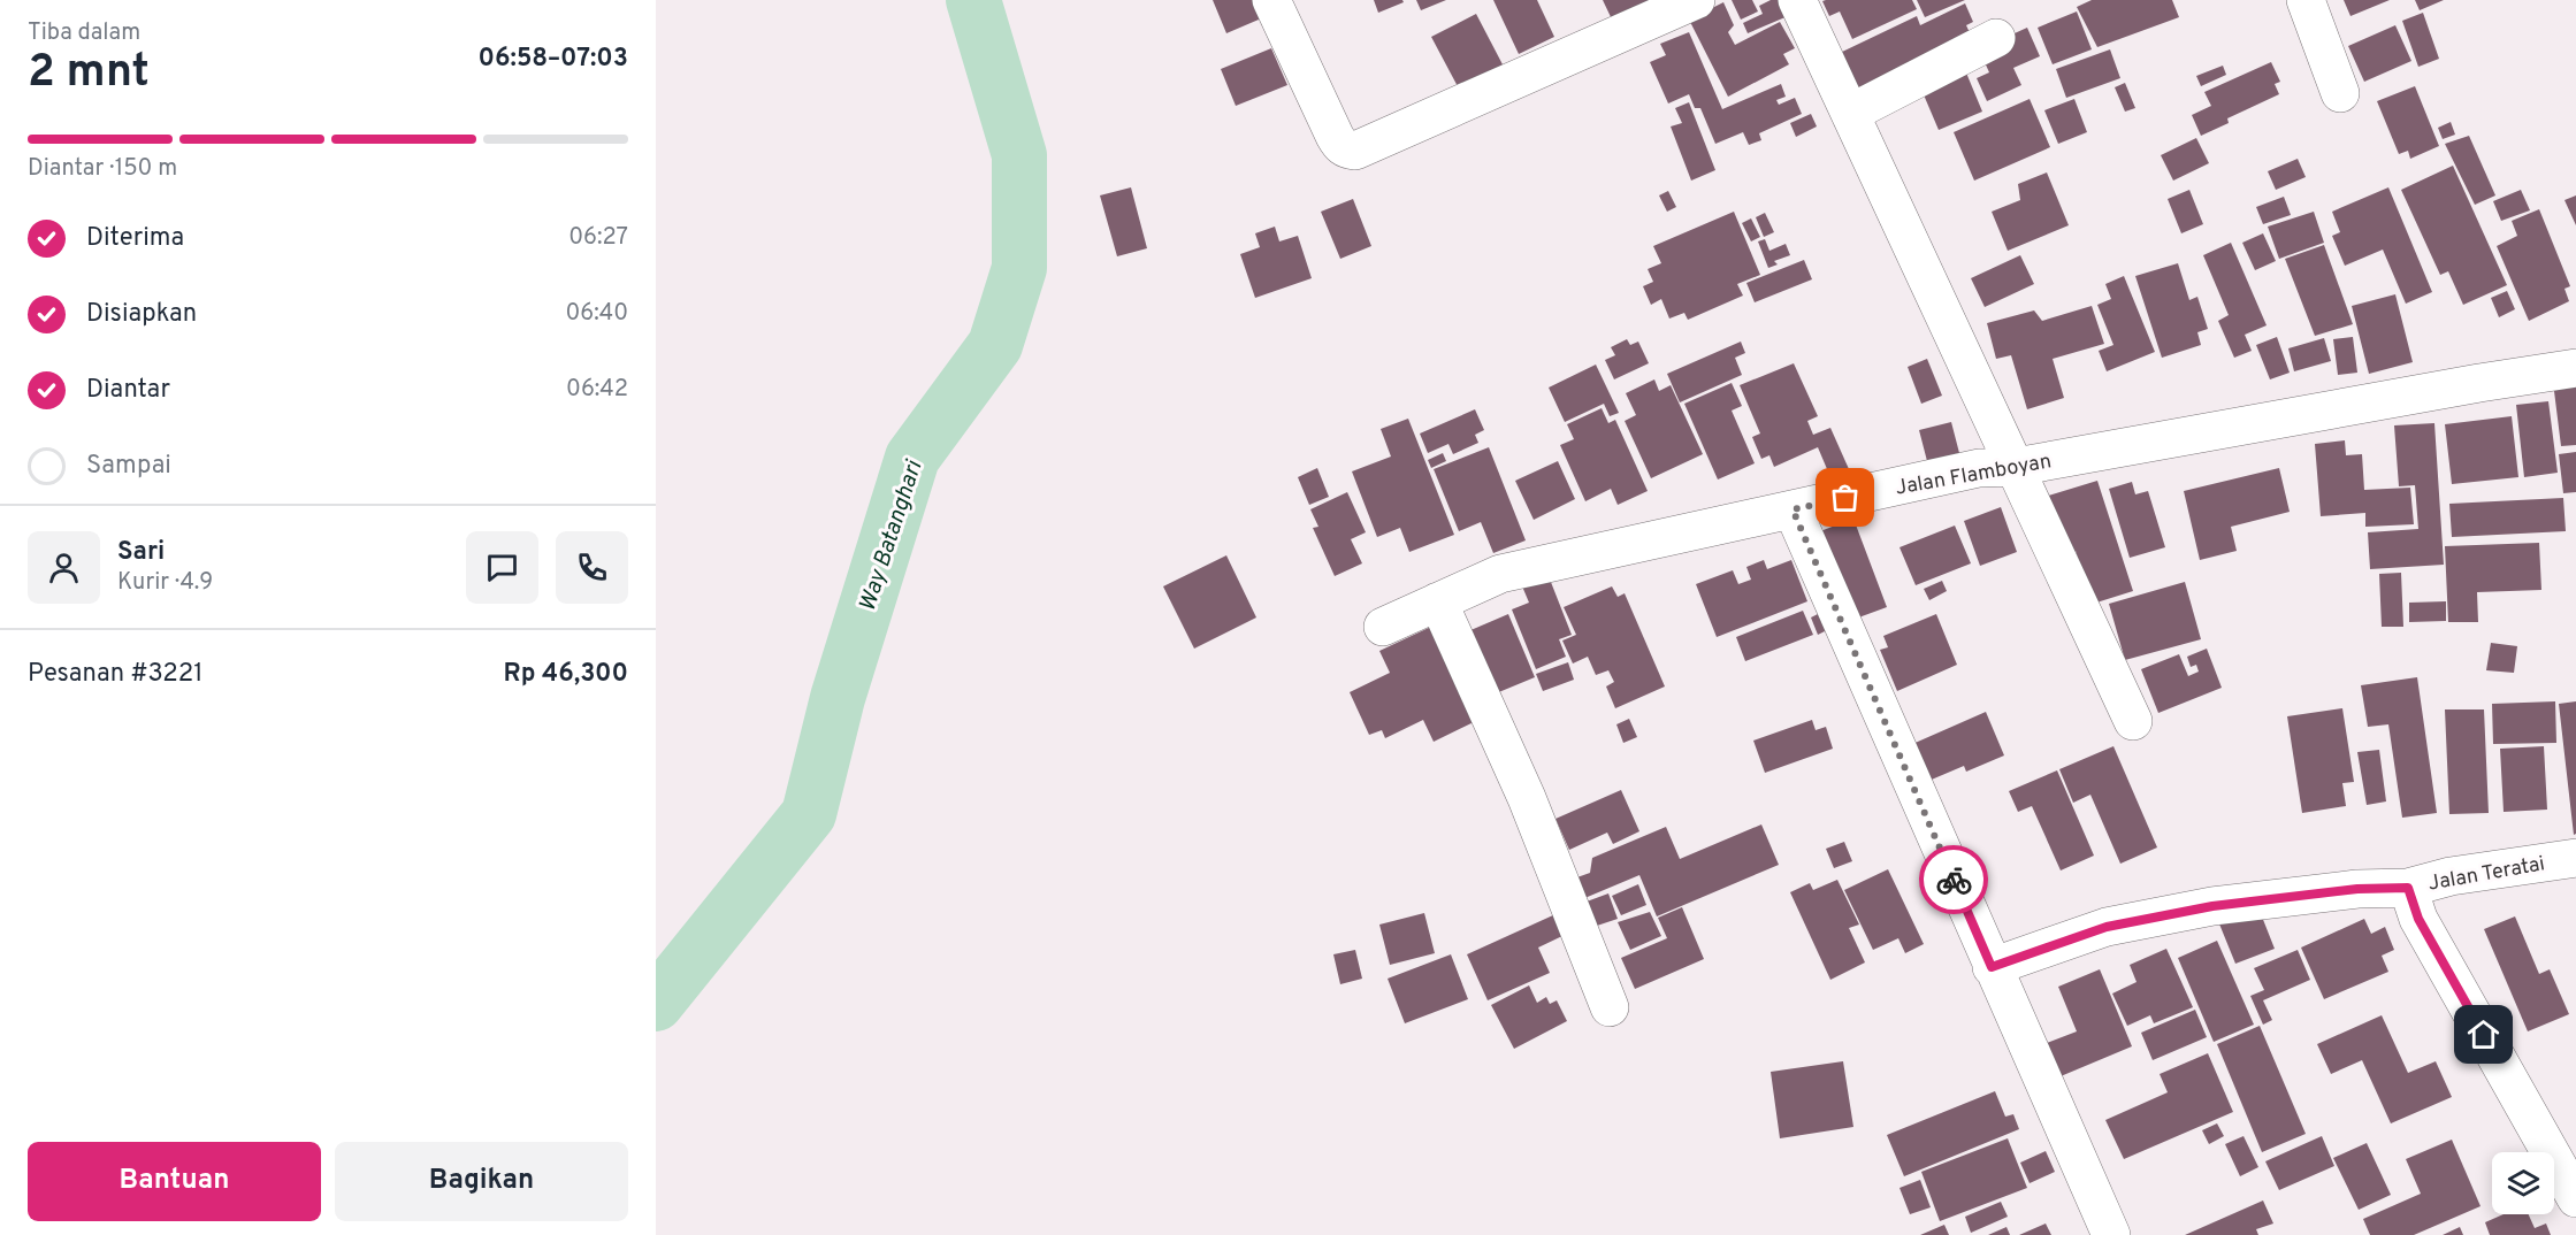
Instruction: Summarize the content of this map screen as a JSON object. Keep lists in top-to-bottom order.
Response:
{
  "streets": {
    "street": ["Jalan Flamboyan", "Jalan Teratai"]
  },
  "water": ["Way Batanghari"],
  "page": {
    "heading": ["2 mnt", "Tiba dalam", "06:58–07:03"],
    "panel": [
      "Sari",
      "Kurir · 4.9",
      "Pesanan #3221",
      "Rp 46,300"
    ],
    "bar": "Diantar · 150 m",
    "list": [
      ["Diterima", "06:27"],
      ["Disiapkan", "06:40"],
      ["Diantar", "06:42"],
      "Sampai"
    ],
    "buttons": ["Bantuan", "Bagikan"]
  }
}
